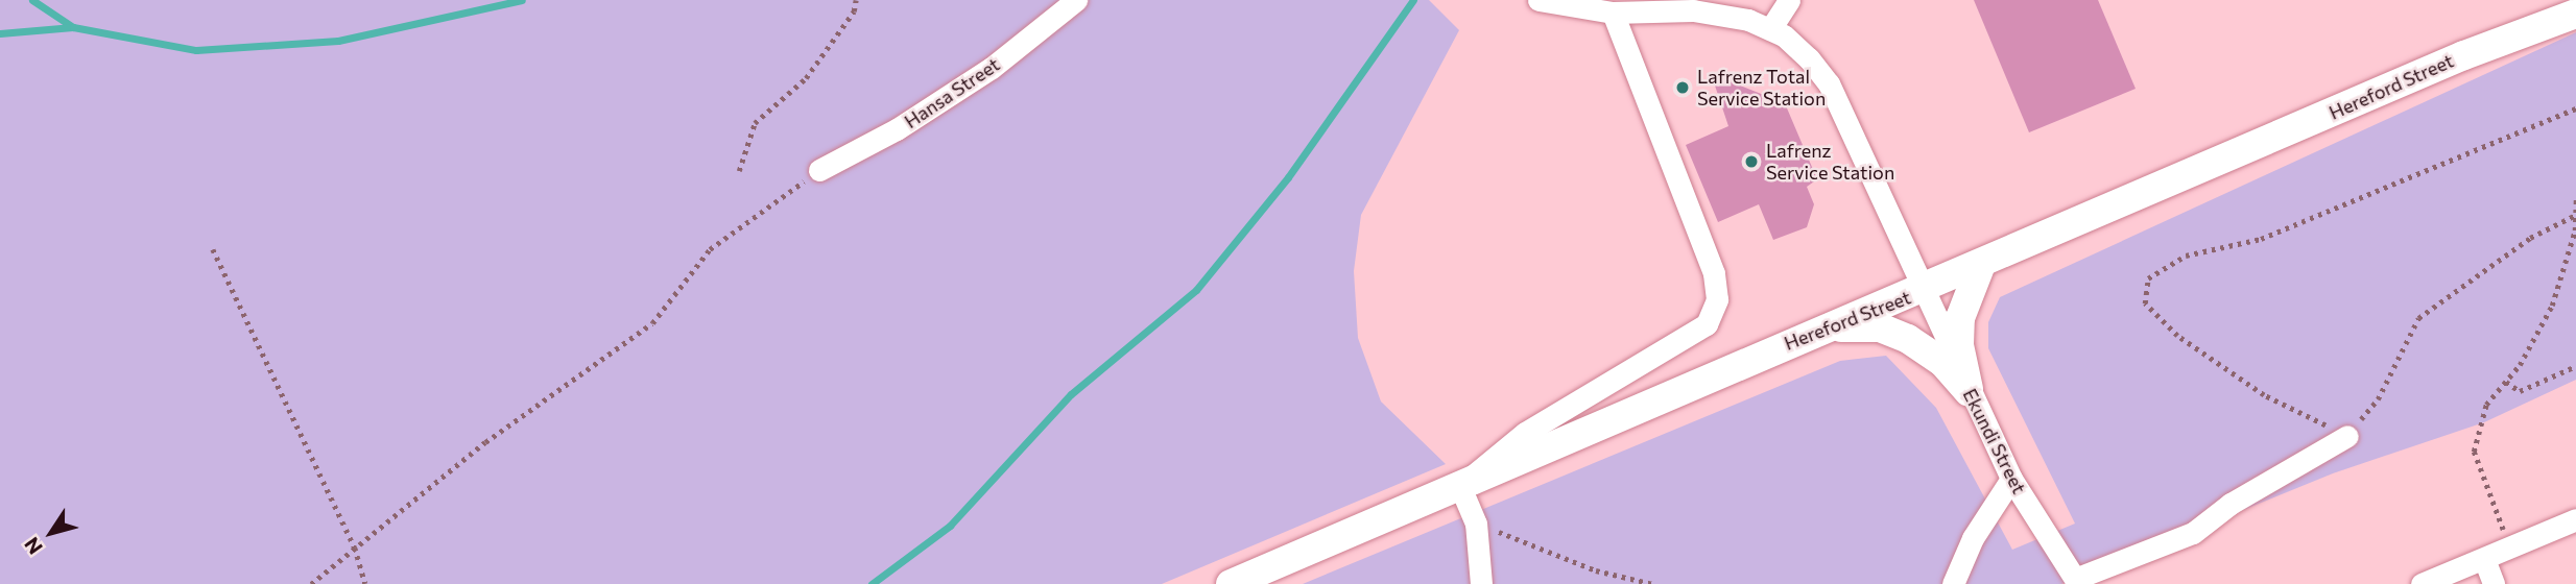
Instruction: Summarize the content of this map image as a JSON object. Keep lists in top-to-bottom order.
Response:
{
  "streets": {
    "main road": ["Hereford Street"],
    "street": ["Hansa Street", "Ekundi Street"]
  },
  "crossings": [
    ["Hereford Street", "Ekundi Street"]
  ],
  "places": ["Lafrenz Total Service Station", "Lafrenz Service Station"],
  "north": "bottom left"
}
